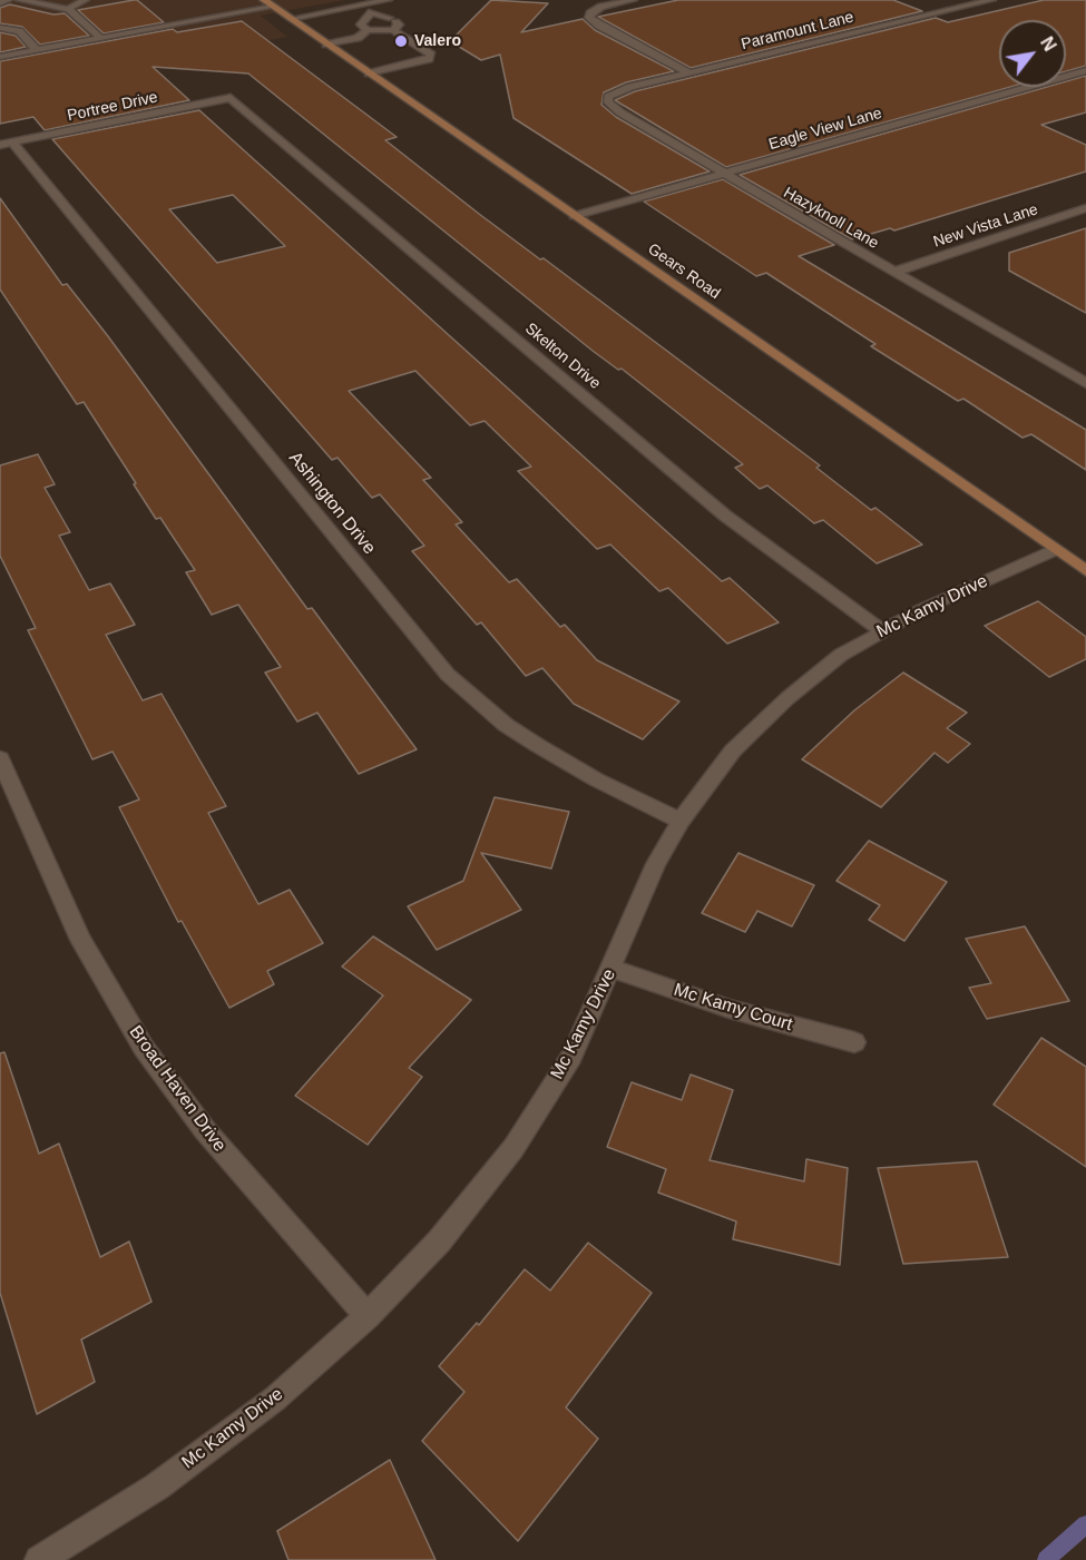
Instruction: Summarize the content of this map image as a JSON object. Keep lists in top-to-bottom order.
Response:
{
  "streets": {
    "main road": ["Gears Road"],
    "street": [
      "Paramount Lane",
      "Portree Drive",
      "Eagle View Lane",
      "Hazyknoll Lane",
      "New Vista Lane",
      "Skelton Drive",
      "Ashington Drive",
      "Mc Kamy Drive",
      "Mc Kamy Court",
      "Broad Haven Drive"
    ]
  },
  "crossings": [
    ["Paramount Lane", "Hazyknoll Lane"],
    ["Portree Drive", "Skelton Drive"],
    ["Portree Drive", "Ashington Drive"],
    ["Eagle View Lane", "Hazyknoll Lane"],
    ["Eagle View Lane", "Gears Road"],
    ["Hazyknoll Lane", "New Vista Lane"],
    ["Gears Road", "Mc Kamy Drive"],
    ["Skelton Drive", "Mc Kamy Drive"],
    ["Ashington Drive", "Mc Kamy Drive"],
    ["Mc Kamy Drive", "Mc Kamy Court"],
    ["Mc Kamy Drive", "Broad Haven Drive"]
  ],
  "places": ["Valero"],
  "north": "top right"
}
